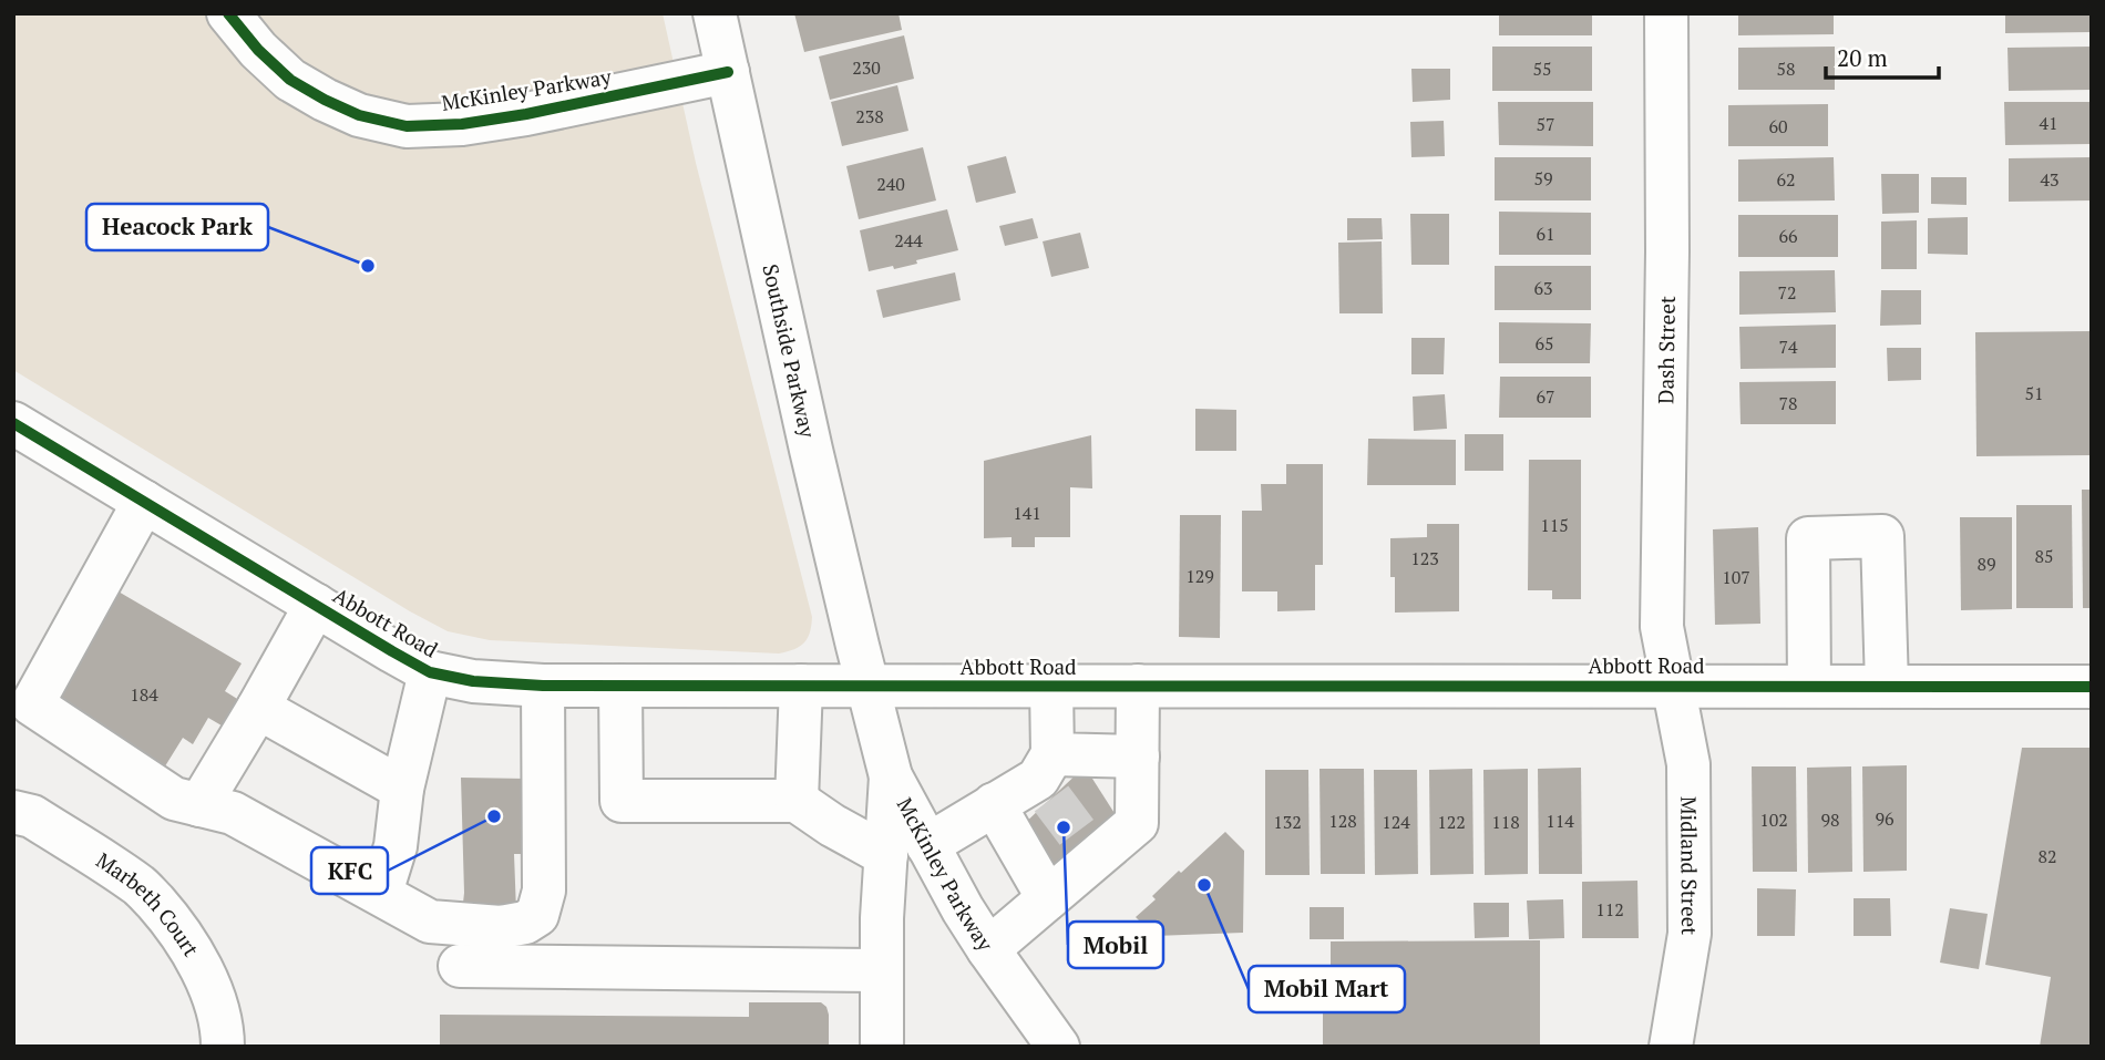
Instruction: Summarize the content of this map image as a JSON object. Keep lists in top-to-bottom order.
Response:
{
  "streets": {
    "street": [
      "McKinley Parkway",
      "Southside Parkway",
      "Dash Street",
      "Abbott Road",
      "Midland Street",
      "Marbeth Court"
    ]
  },
  "crossings": [
    ["McKinley Parkway", "Southside Parkway"],
    ["McKinley Parkway", "Abbott Road"],
    ["Southside Parkway", "Abbott Road"],
    ["Dash Street", "Abbott Road"],
    ["Dash Street", "Midland Street"],
    ["Abbott Road", "Midland Street"]
  ],
  "places": [
    "Heacock Park",
    "KFC",
    "Mobil",
    "Mobil Mart"
  ],
  "house_numbers": [
    "230",
    "55",
    "58",
    "238",
    "41",
    "57",
    "60",
    "59",
    "62",
    "43",
    "240",
    "61",
    "66",
    "244",
    "63",
    "72",
    "65",
    "74",
    "51",
    "67",
    "78",
    "141",
    "115",
    "85",
    "123",
    "89",
    "129",
    "107",
    "184",
    "96",
    "102",
    "98",
    "128",
    "114",
    "132",
    "124",
    "122",
    "118",
    "82",
    "112"
  ],
  "scale_bar": "20 m"
}
